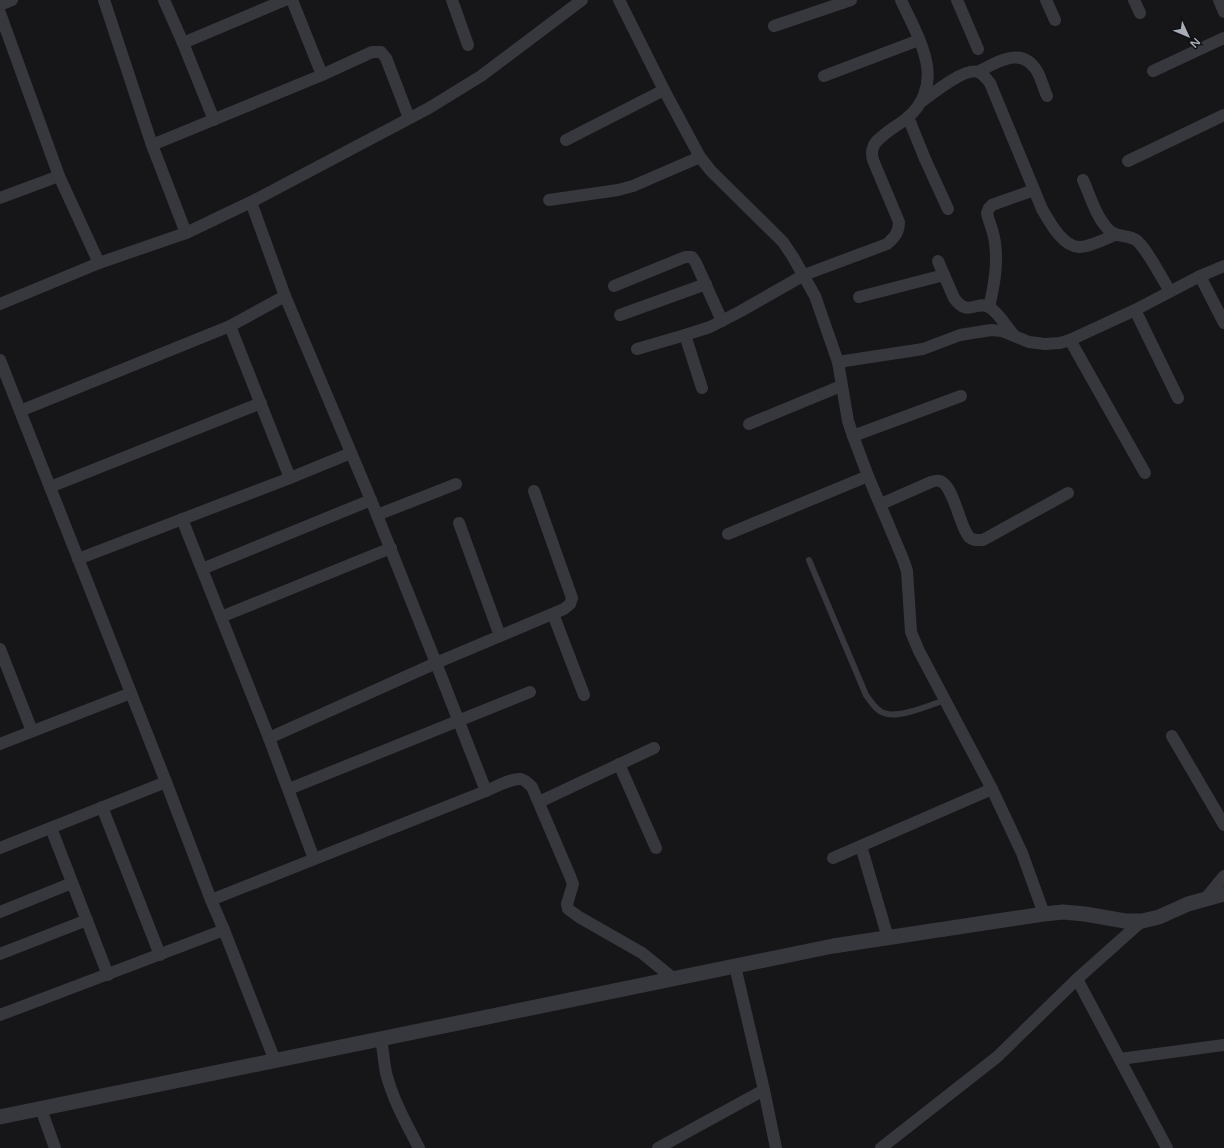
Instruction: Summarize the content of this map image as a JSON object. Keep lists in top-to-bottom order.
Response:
{
  "north": "bottom right"
}
